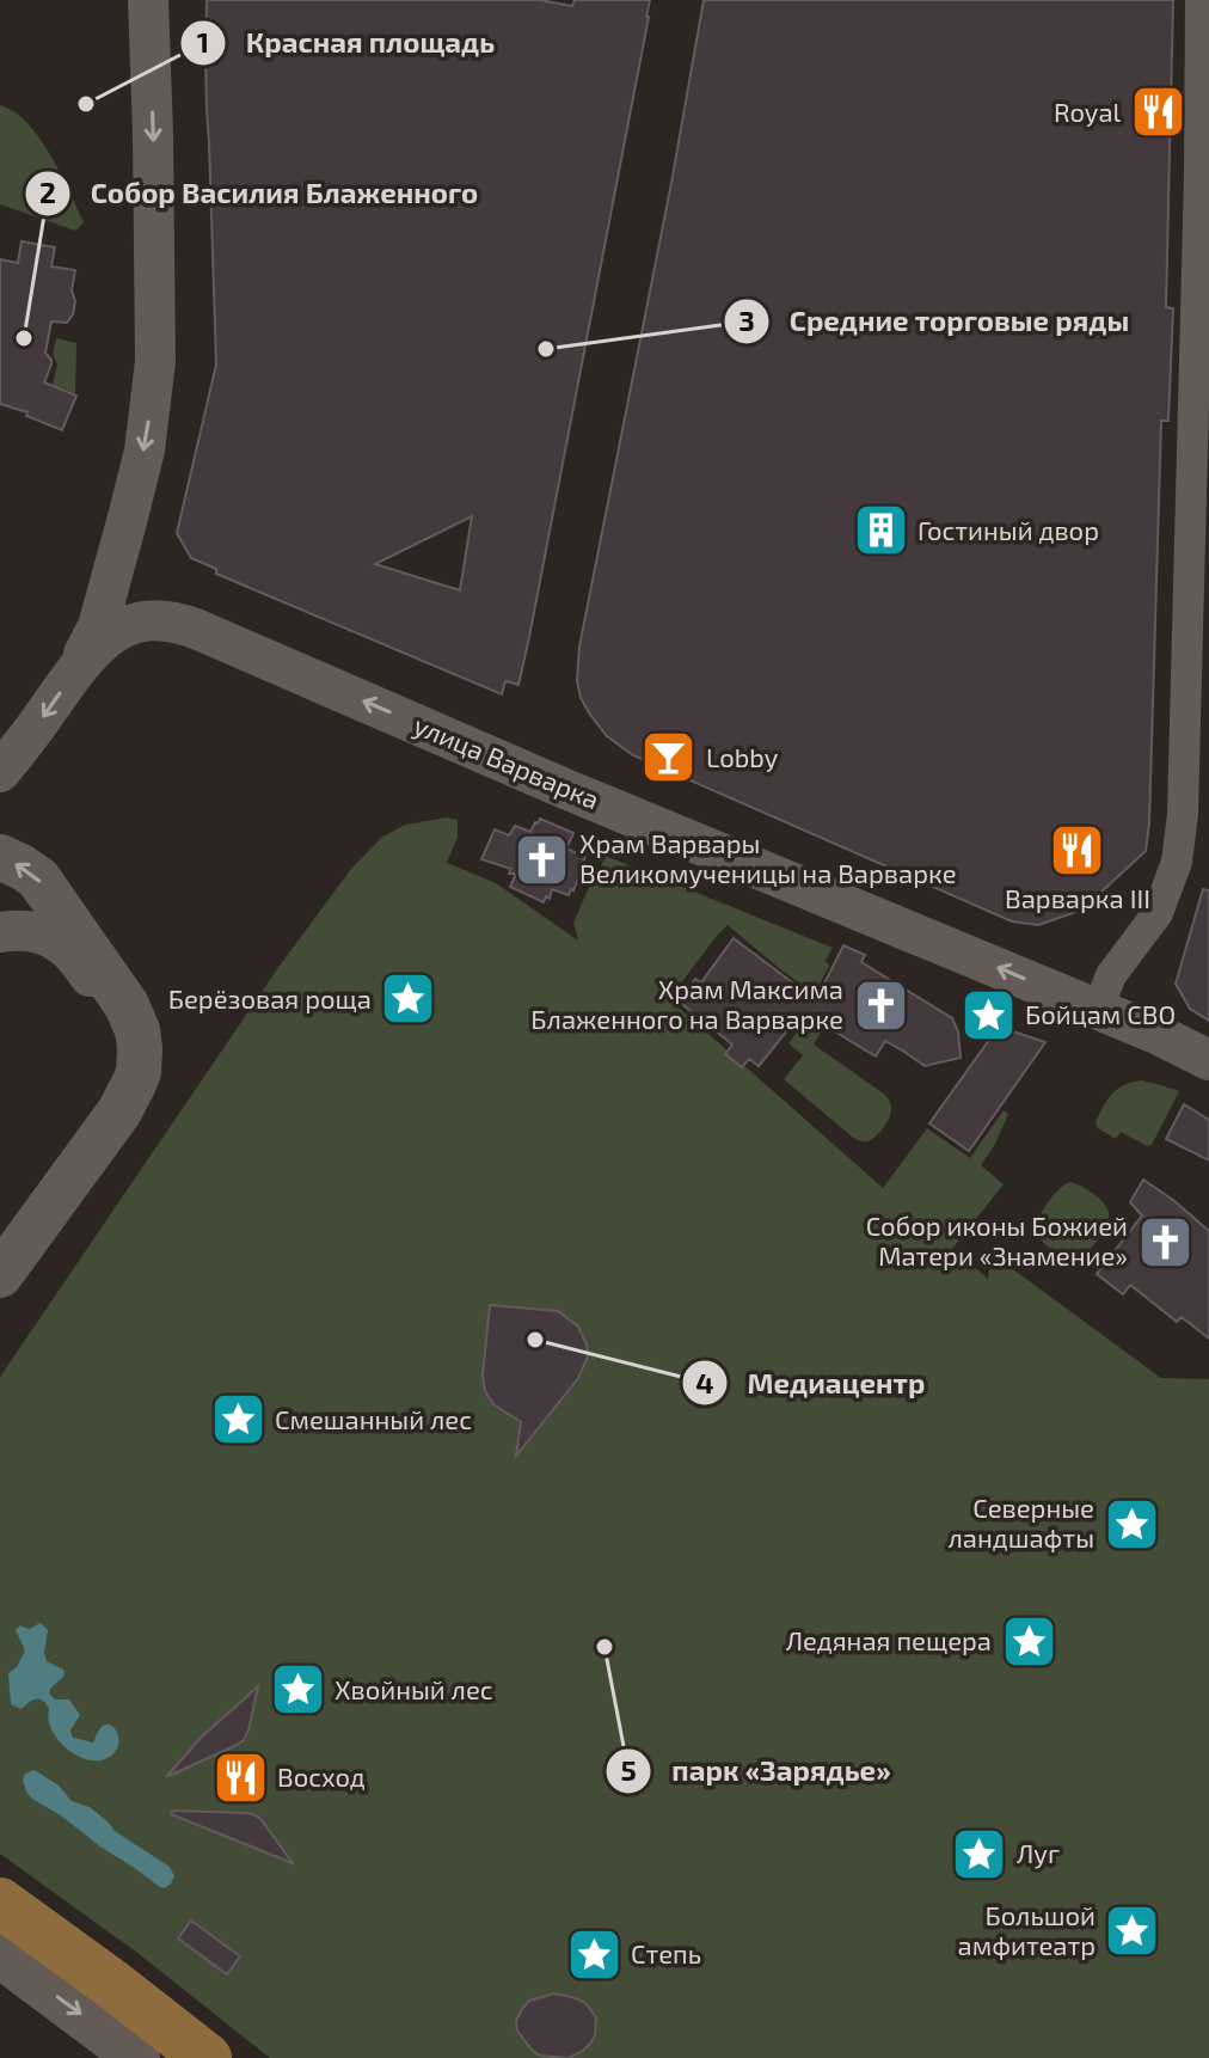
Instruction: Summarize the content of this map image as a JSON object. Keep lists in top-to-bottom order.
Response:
{
  "streets": {
    "street": ["улица Варварка"]
  },
  "one_way": ["улица Варварка"],
  "places": {
    "other": [
      "Красная площадь",
      "Собор Василия Блаженного",
      "Средние торговые ряды",
      "Медиацентр",
      "парк «Зарядье»"
    ],
    "restaurant": ["Royal", "Варварка III", "Восход"],
    "building": ["Гостиный двор"],
    "bar": ["Lobby"],
    "church": ["Храм Варвары Великомученицы на Варварке", "Храм Максима Блаженного на Варварке", "Собор иконы Божией Матери «Знамение»"],
    "place": [
      "Берёзовая роща",
      "Бойцам СВО",
      "Смешанный лес",
      "Северные ландшафты",
      "Ледяная пещера",
      "Хвойный лес",
      "Луг",
      "Большой амфитеатр",
      "Степь"
    ]
  }
}
